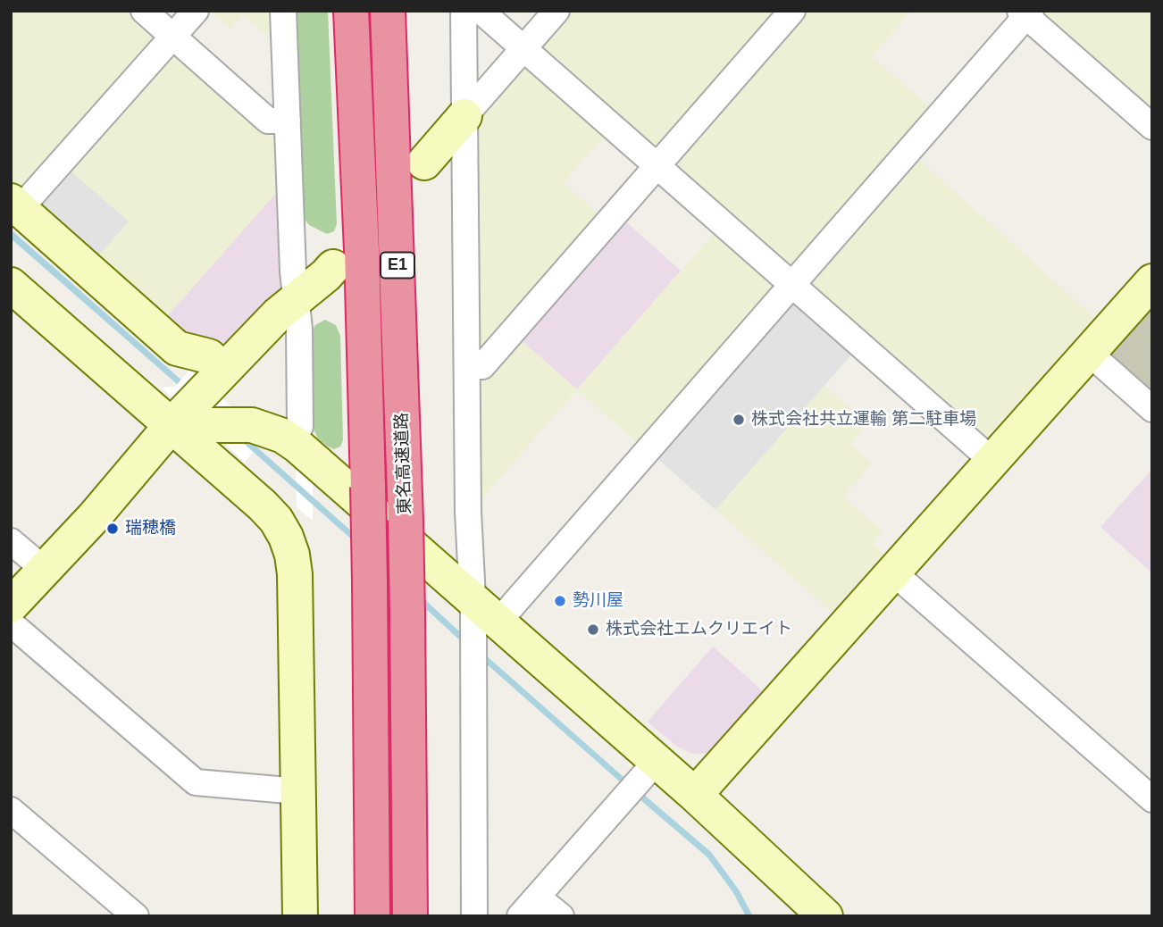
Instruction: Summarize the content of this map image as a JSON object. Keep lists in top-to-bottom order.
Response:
{
  "streets": {
    "highway": ["E1", "東名高速道路"]
  },
  "places": [
    "株式会社共立運輸 第二駐車場",
    "瑞穂橋",
    "勢川屋",
    "株式会社エムクリエイト"
  ]
}
